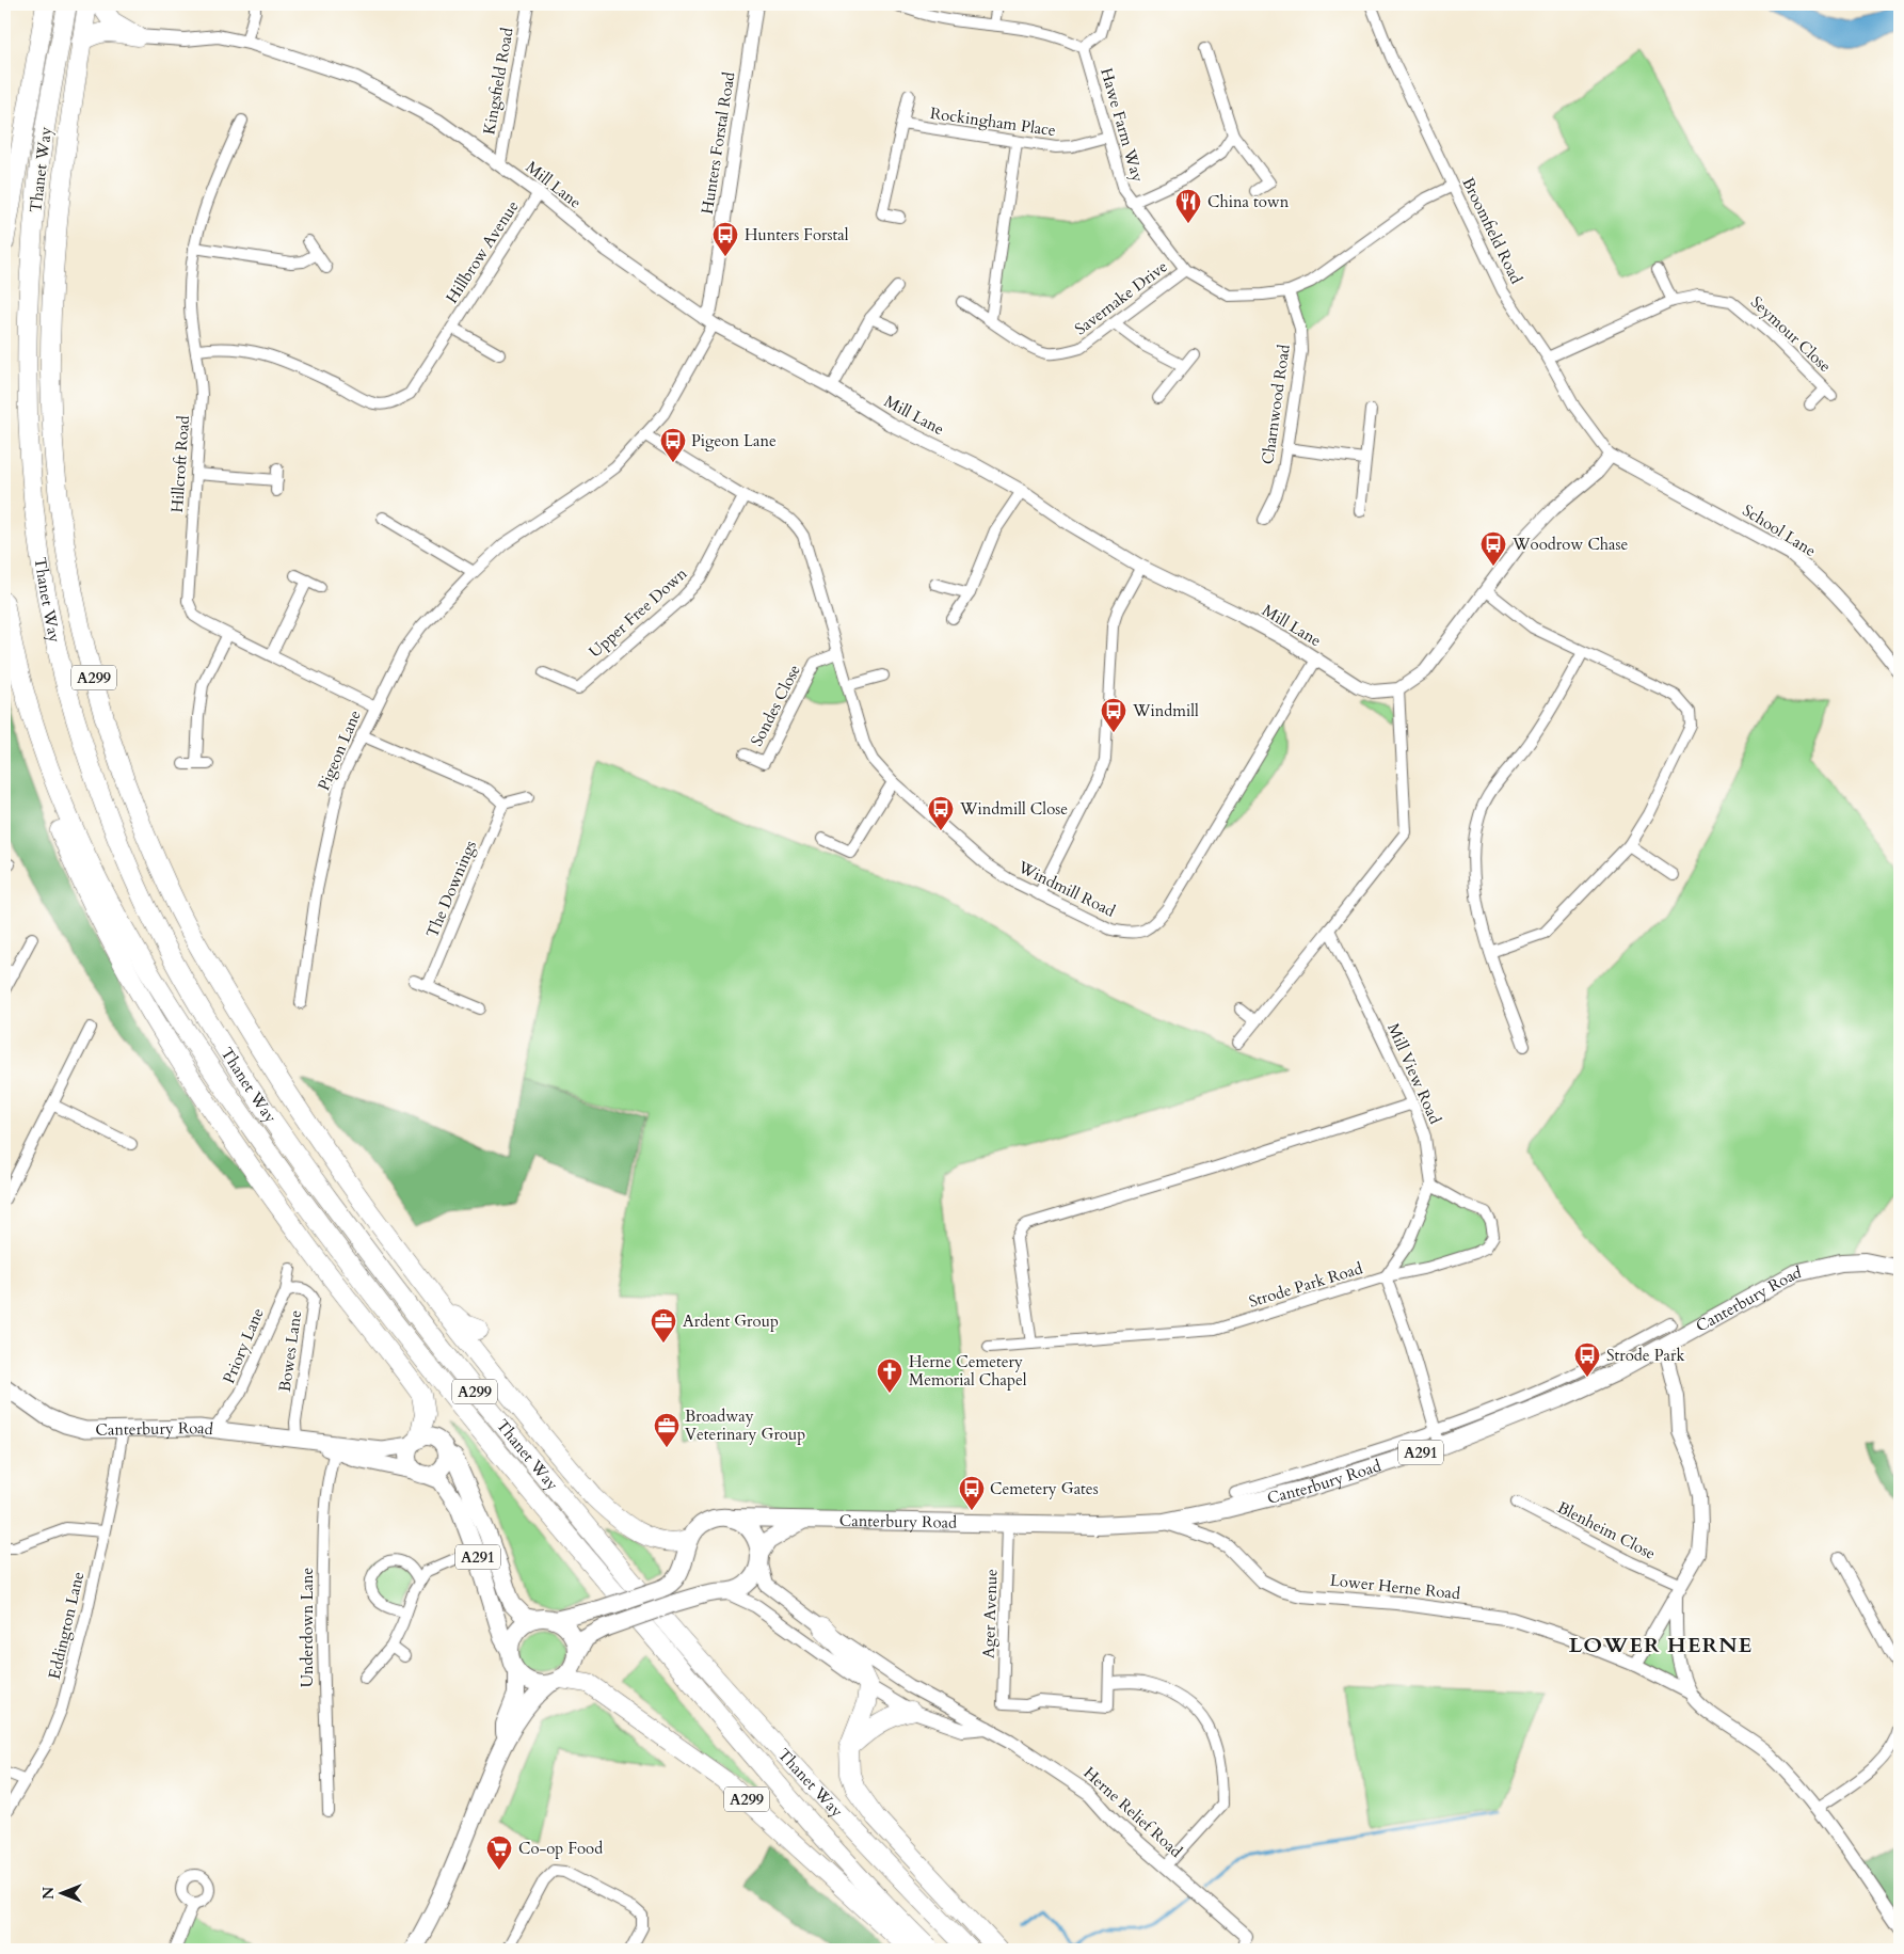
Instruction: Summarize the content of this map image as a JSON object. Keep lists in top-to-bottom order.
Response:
{
  "streets": {
    "highway": ["Thanet Way", "A299"],
    "main road": ["Canterbury Road", "A291"],
    "street": [
      "Kingsfield Road",
      "Rockingham Place",
      "Hawe Farm Way",
      "Hunters Forstal Road",
      "Mill Lane",
      "Broomfield Road",
      "Hillbrow Avenue",
      "Savernake Drive",
      "Seymour Close",
      "Charnwood Road",
      "Hillcroft Road",
      "School Lane",
      "Upper Free Down",
      "Sondes Close",
      "Pigeon Lane",
      "The Downings",
      "Windmill Road",
      "Mill View Road",
      "Strode Park Road",
      "Priory Lane",
      "Bowes Lane",
      "Blenheim Close",
      "Lower Herne Road",
      "Ager Avenue",
      "Eddington Lane",
      "Underdown Lane",
      "Herne Relief Road"
    ]
  },
  "crossings": [
    ["Kingsfield Road", "Mill Lane"],
    ["Rockingham Place", "Hawe Farm Way"],
    ["Hawe Farm Way", "Broomfield Road"],
    ["Hawe Farm Way", "Savernake Drive"],
    ["Hawe Farm Way", "Charnwood Road"],
    ["Hunters Forstal Road", "Mill Lane"],
    ["Hunters Forstal Road", "Pigeon Lane"],
    ["Thanet Way", "A299"],
    ["Mill Lane", "Hillbrow Avenue"],
    ["Mill Lane", "Pigeon Lane"],
    ["Mill Lane", "Windmill Road"],
    ["Broomfield Road", "Seymour Close"],
    ["Broomfield Road", "School Lane"],
    ["Hillbrow Avenue", "Hillcroft Road"],
    ["Hillcroft Road", "Pigeon Lane"],
    ["Upper Free Down", "Windmill Road"],
    ["A299", "Canterbury Road"],
    ["A299", "A291"],
    ["Sondes Close", "Windmill Road"],
    ["Pigeon Lane", "Windmill Road"],
    ["Mill View Road", "Strode Park Road"],
    ["Canterbury Road", "Priory Lane"],
    ["Canterbury Road", "Bowes Lane"],
    ["Canterbury Road", "A291"],
    ["Canterbury Road", "Lower Herne Road"],
    ["Canterbury Road", "Ager Avenue"],
    ["Canterbury Road", "Eddington Lane"],
    ["Canterbury Road", "Underdown Lane"],
    ["Priory Lane", "Bowes Lane"],
    ["Blenheim Close", "Lower Herne Road"]
  ],
  "districts": ["LOWER HERNE"],
  "places": {
    "restaurant": ["China town"],
    "bus stop": [
      "Hunters Forstal",
      "Pigeon Lane",
      "Woodrow Chase",
      "Windmill",
      "Windmill Close",
      "Strode Park",
      "Cemetery Gates"
    ],
    "office": ["Ardent Group", "Broadway Veterinary Group"],
    "church": ["Herne Cemetery Memorial Chapel"],
    "supermarket": ["Co-op Food"]
  },
  "north": "left"
}
